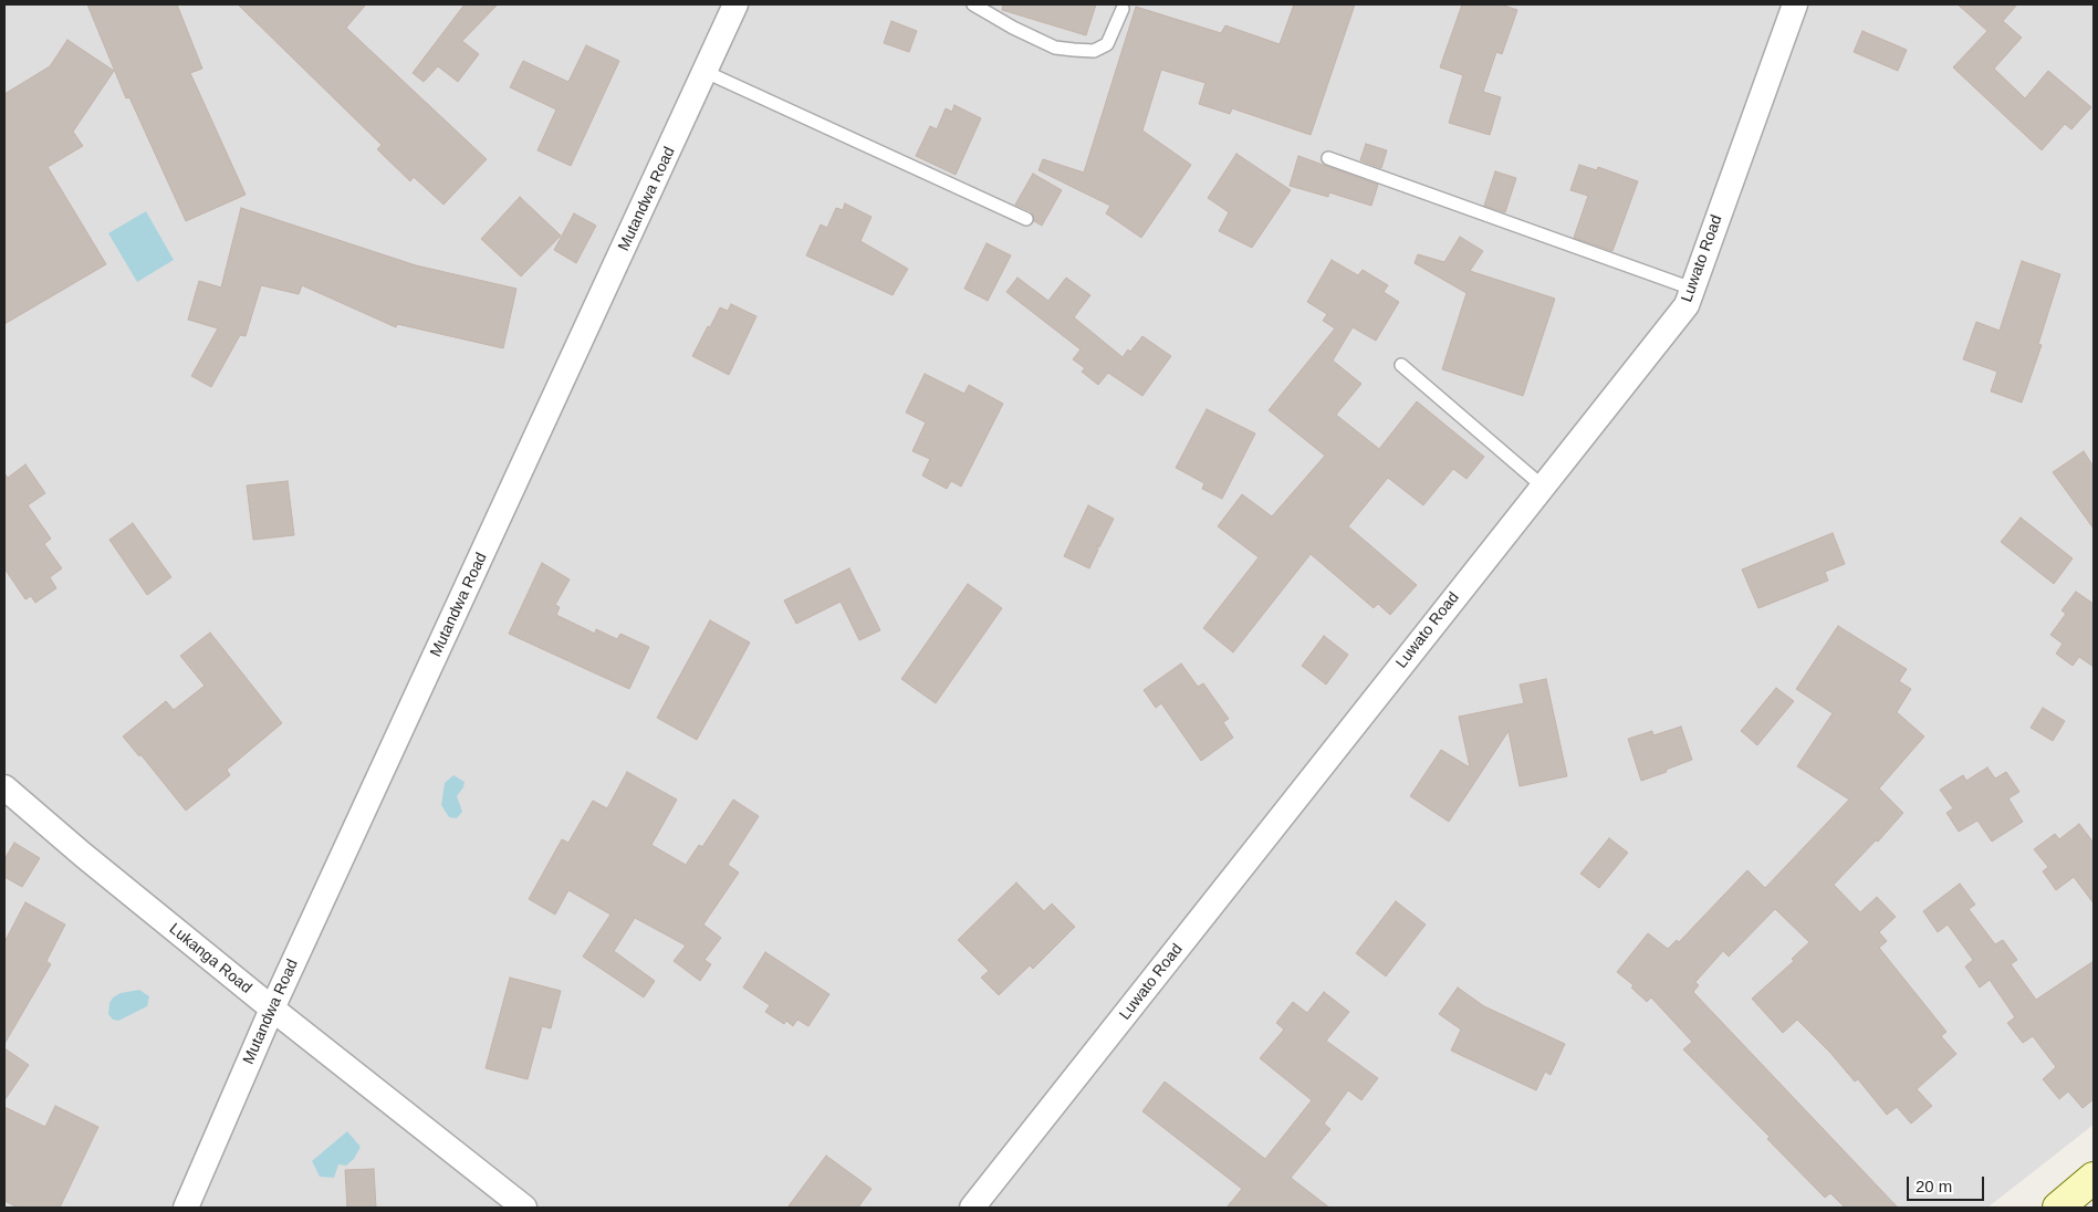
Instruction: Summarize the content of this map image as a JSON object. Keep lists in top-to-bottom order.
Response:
{
  "streets": {
    "street": ["Mutandwa Road", "Luwato Road", "Lukanga Road"]
  },
  "crossings": [
    ["Mutandwa Road", "Lukanga Road"]
  ],
  "scale_bar": "20 m"
}
